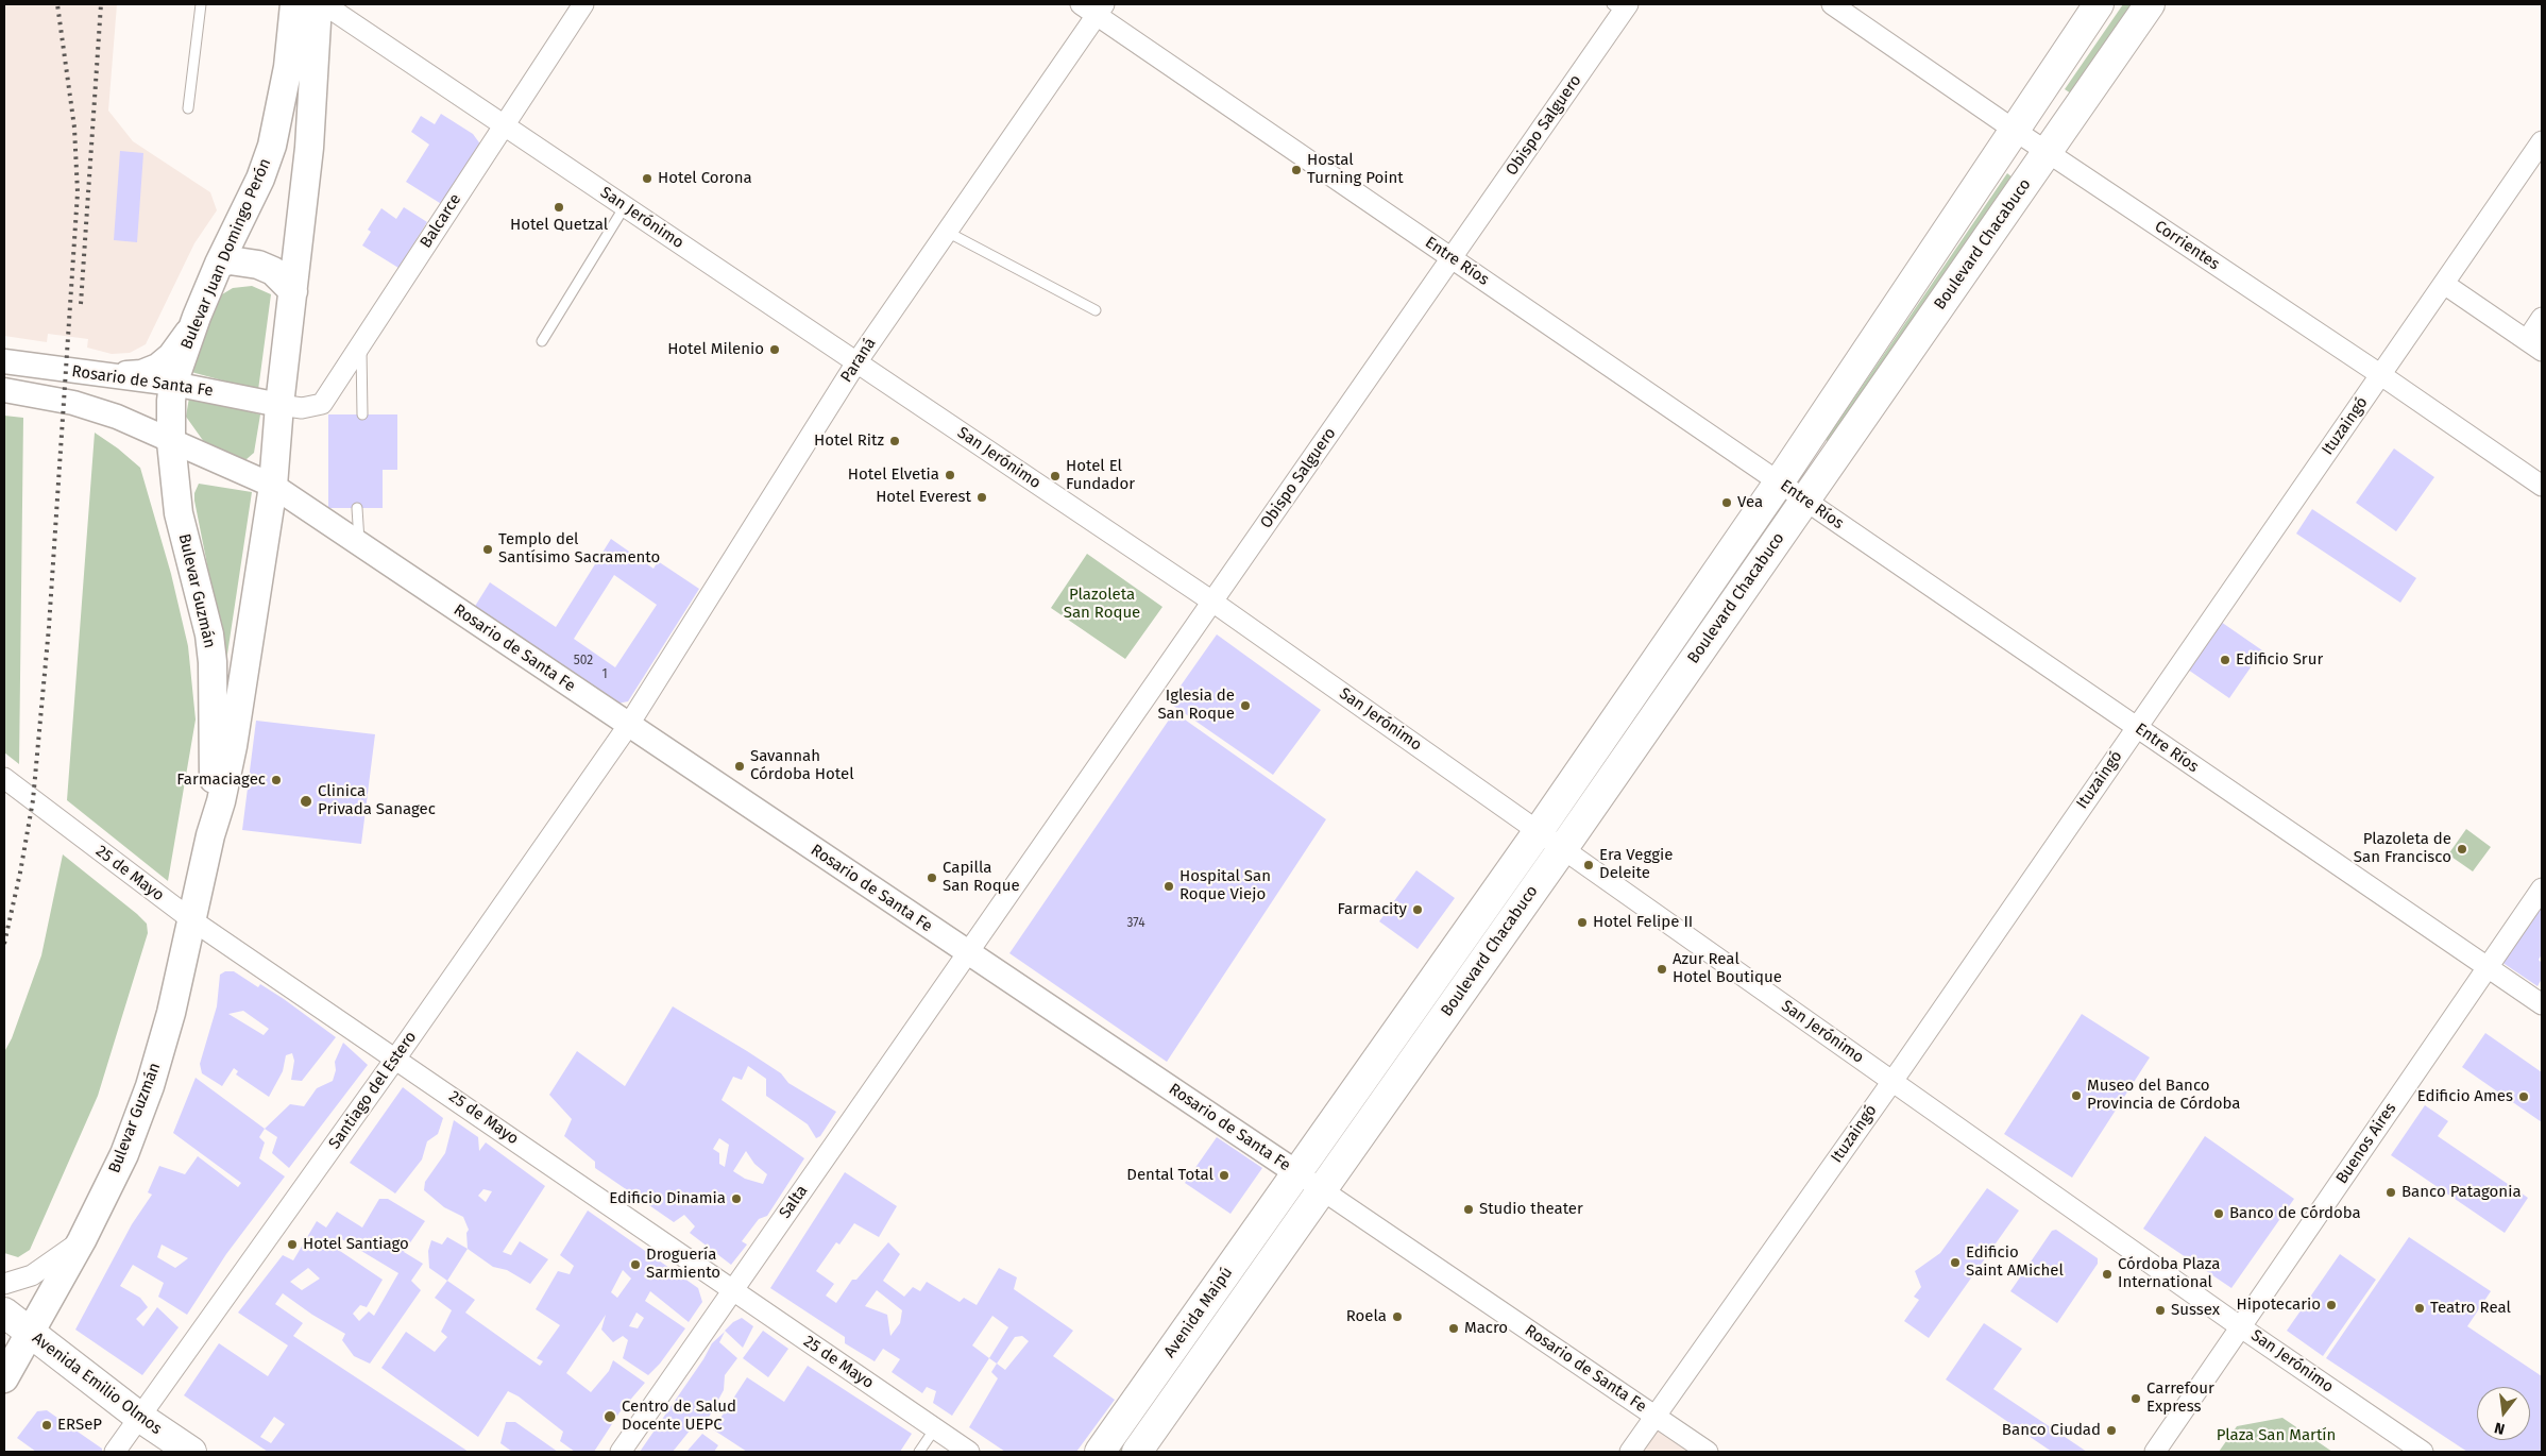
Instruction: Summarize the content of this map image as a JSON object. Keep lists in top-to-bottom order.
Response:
{
  "streets": {
    "main road": [
      "Boulevard Chacabuco",
      "Bulevar Juan Domingo Perón",
      "Bulevar Guzmán",
      "Avenida Maipú",
      "Avenida Emilio Olmos"
    ],
    "street": [
      "Obispo Salguero",
      "San Jerónimo",
      "Balcarce",
      "Corrientes",
      "Entre Ríos",
      "Paraná",
      "Rosario de Santa Fe",
      "Ituzaingó",
      "25 de Mayo",
      "Santiago del Estero",
      "Buenos Aires",
      "Salta"
    ]
  },
  "crossings": [
    ["Obispo Salguero", "San Jerónimo"],
    ["Obispo Salguero", "Entre Ríos"],
    ["Obispo Salguero", "Rosario de Santa Fe"],
    ["Obispo Salguero", "Salta"],
    ["San Jerónimo", "Balcarce"],
    ["San Jerónimo", "Boulevard Chacabuco"],
    ["San Jerónimo", "Paraná"],
    ["San Jerónimo", "Ituzaingó"],
    ["San Jerónimo", "Buenos Aires"],
    ["Balcarce", "Rosario de Santa Fe"],
    ["Balcarce", "Bulevar Guzmán"],
    ["Boulevard Chacabuco", "Corrientes"],
    ["Boulevard Chacabuco", "Entre Ríos"],
    ["Boulevard Chacabuco", "Rosario de Santa Fe"],
    ["Boulevard Chacabuco", "Avenida Maipú"],
    ["Corrientes", "Ituzaingó"],
    ["Bulevar Juan Domingo Perón", "Rosario de Santa Fe"],
    ["Bulevar Juan Domingo Perón", "Bulevar Guzmán"],
    ["Entre Ríos", "Paraná"],
    ["Entre Ríos", "Ituzaingó"],
    ["Entre Ríos", "Buenos Aires"],
    ["Paraná", "Rosario de Santa Fe"],
    ["Paraná", "Santiago del Estero"],
    ["Rosario de Santa Fe", "Ituzaingó"],
    ["Rosario de Santa Fe", "Bulevar Guzmán"],
    ["Rosario de Santa Fe", "Santiago del Estero"],
    ["Rosario de Santa Fe", "Salta"],
    ["Rosario de Santa Fe", "Avenida Maipú"],
    ["Bulevar Guzmán", "25 de Mayo"],
    ["Bulevar Guzmán", "Avenida Emilio Olmos"],
    ["25 de Mayo", "Santiago del Estero"],
    ["25 de Mayo", "Salta"],
    ["Santiago del Estero", "Avenida Emilio Olmos"]
  ],
  "parks": ["Plazoleta San Roque", "Plaza San Martín"],
  "places": [
    "Hostal Turning Point",
    "Hotel Corona",
    "Hotel Quetzal",
    "Hotel Milenio",
    "Hotel Ritz",
    "Hotel Elvetia",
    "Hotel El Fundador",
    "Hotel Everest",
    "Vea",
    "Templo del Santísimo Sacramento",
    "Edificio Srur",
    "Iglesia de San Roque",
    "Savannah Córdoba Hotel",
    "Farmaciagec",
    "Clinica Privada Sanagec",
    "Plazoleta de San Francisco",
    "Era Veggie Deleite",
    "Capilla San Roque",
    "Hospital San Roque Viejo",
    "Farmacity",
    "Hotel Felipe II",
    "Azur Real Hotel Boutique",
    "Museo del Banco Provincia de Córdoba",
    "Edificio Ames",
    "Dental Total",
    "Banco Patagonia",
    "Edificio Dinamia",
    "Studio theater",
    "Banco de Córdoba",
    "Hotel Santiago",
    "Edificio Saint AMichel",
    "Droguería Sarmiento",
    "Córdoba Plaza International",
    "Hipotecario",
    "Teatro Real",
    "Sussex",
    "Roela",
    "Macro",
    "Carrefour Express",
    "Centro de Salud Docente UEPC",
    "ERSeP",
    "Banco Ciudad"
  ],
  "house_numbers": ["502", "1", "374"],
  "north": "bottom"
}
